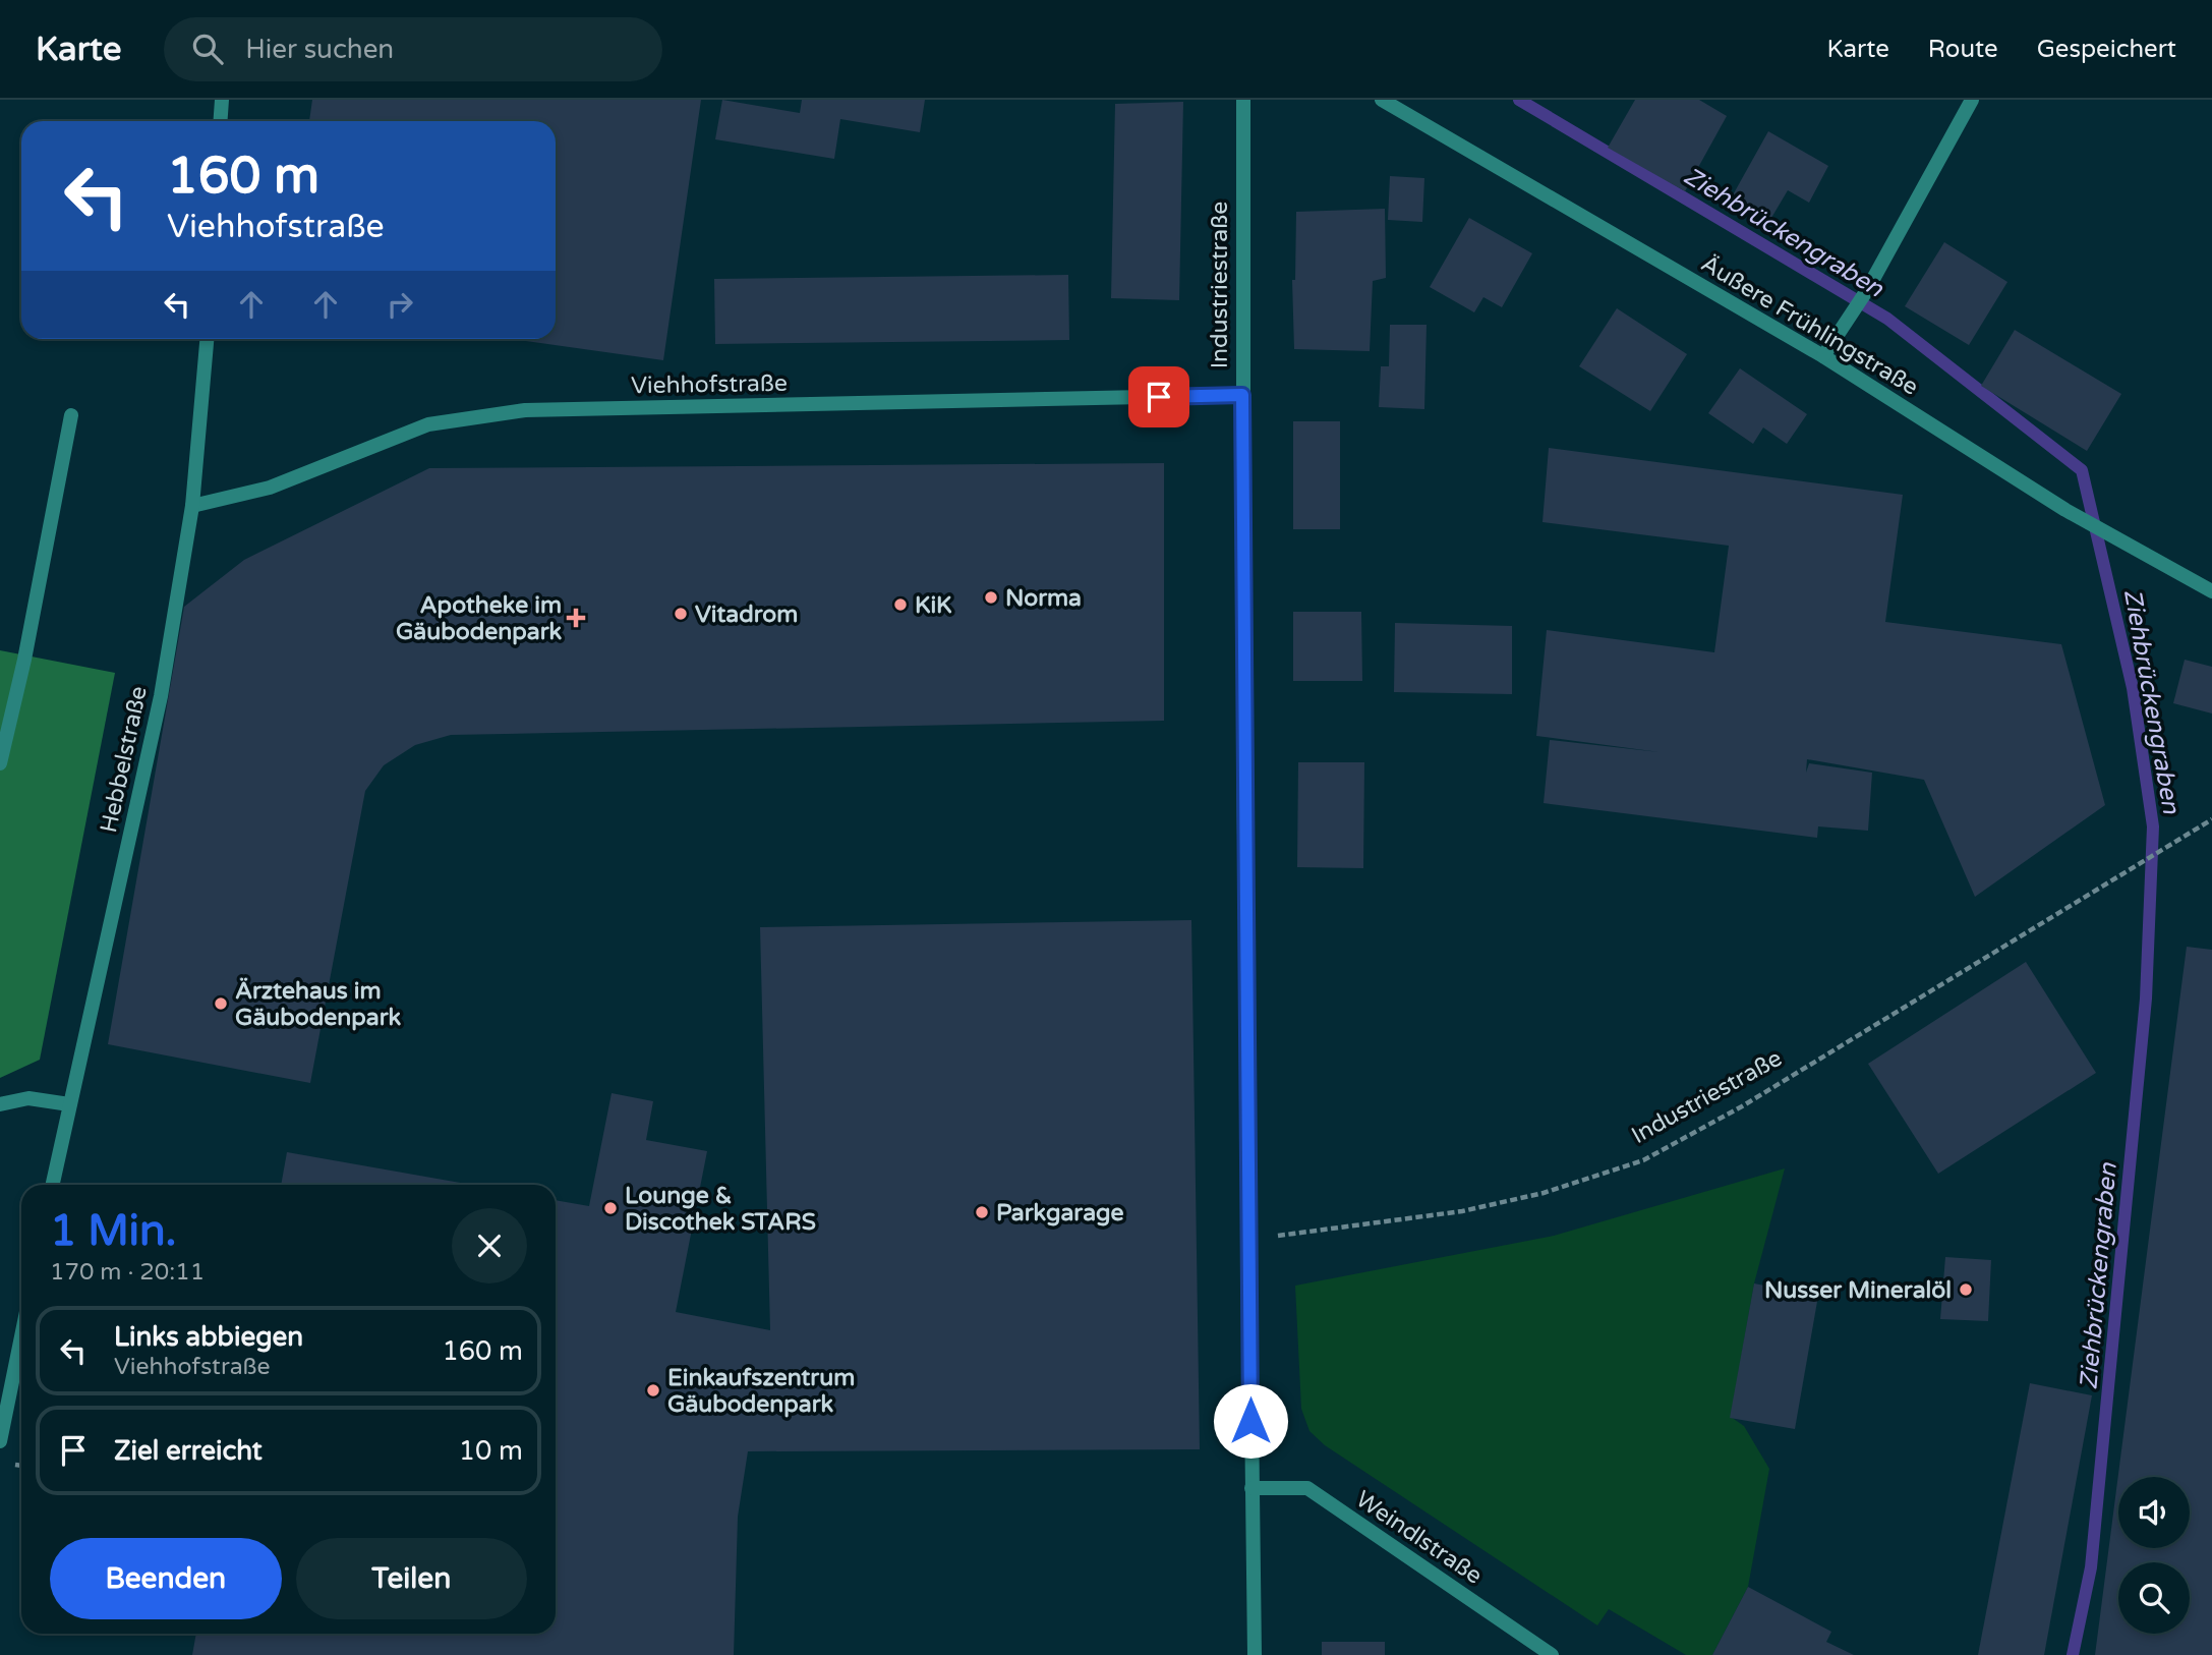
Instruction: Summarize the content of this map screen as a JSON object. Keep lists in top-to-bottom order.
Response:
{
  "streets": {
    "street": [
      "Industriestraße",
      "Äußere Frühlingstraße",
      "Viehhofstraße",
      "Hebbelstraße",
      "Weindlstraße"
    ]
  },
  "crossings": [
    ["Industriestraße", "Viehhofstraße"],
    ["Industriestraße", "Weindlstraße"],
    ["Viehhofstraße", "Hebbelstraße"]
  ],
  "water": ["Ziehbrückengraben"],
  "places": {
    "other": [
      "Norma",
      "KiK",
      "Vitadrom",
      "Ärztehaus im Gäubodenpark",
      "Lounge & Discothek STARS",
      "Parkgarage",
      "Nusser Mineralöl",
      "Einkaufszentrum Gäubodenpark"
    ],
    "health": ["Apotheke im Gäubodenpark"]
  },
  "page": {
    "header": "Karte",
    "search": "Hier suchen",
    "nav": ["Karte", "Route", "Gespeichert"],
    "turn": ["160 m", "Viehhofstraße"],
    "heading": ["1 Min.", "170 m · 20:11"],
    "list": [
      {
        "name": "Links abbiegen",
        "note": "Viehhofstraße",
        "value": "160 m"
      },
      {
        "name": "Ziel erreicht",
        "value": "10 m"
      }
    ],
    "buttons": ["Beenden", "Teilen"]
  }
}
